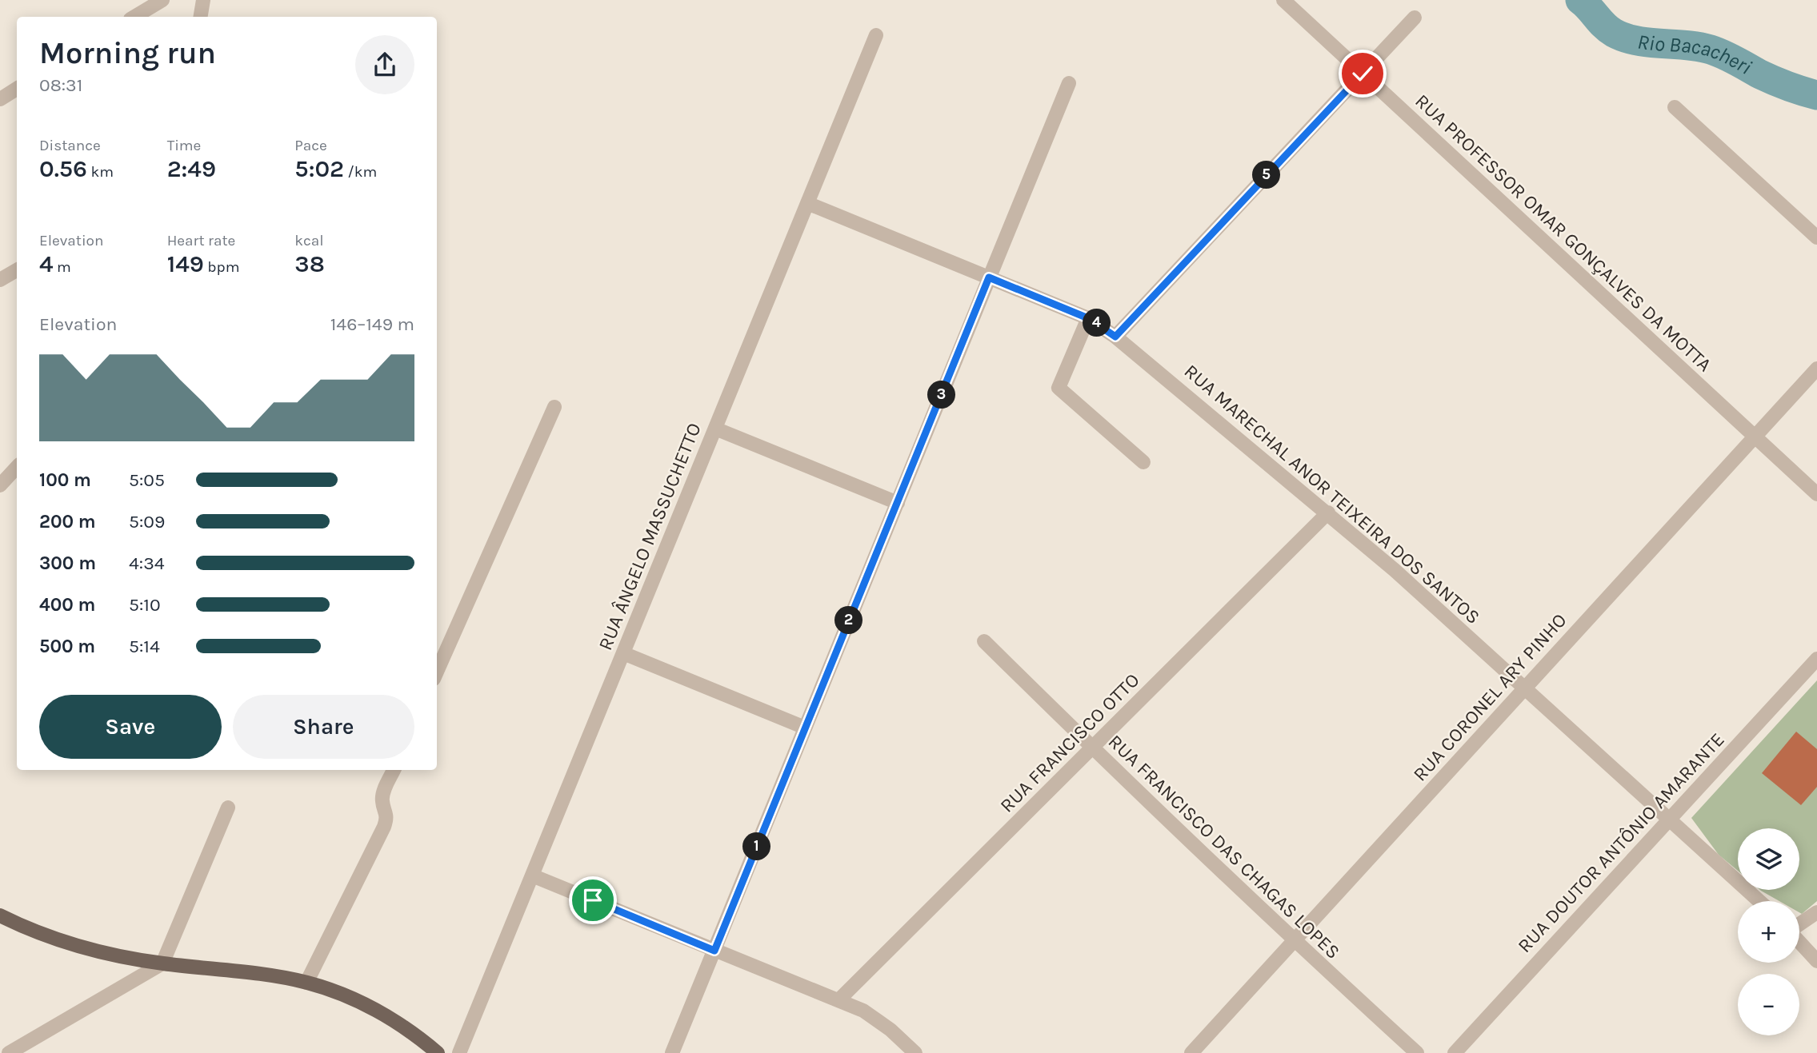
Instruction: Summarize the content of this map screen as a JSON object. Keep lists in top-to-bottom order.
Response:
{
  "streets": {
    "street": [
      "RUA PROFESSOR OMAR GONÇALVES DA MOTTA",
      "RUA MARECHAL ANOR TEIXEIRA DOS SANTOS",
      "RUA ÂNGELO MASSUCHETTO",
      "RUA CORONEL ARY PINHO",
      "RUA FRANCISCO OTTO",
      "RUA DOUTOR ANTÔNIO AMARANTE",
      "RUA FRANCISCO DAS CHAGAS LOPES"
    ]
  },
  "crossings": [
    ["RUA PROFESSOR OMAR GONÇALVES DA MOTTA", "RUA CORONEL ARY PINHO"],
    ["RUA MARECHAL ANOR TEIXEIRA DOS SANTOS", "RUA ÂNGELO MASSUCHETTO"],
    ["RUA MARECHAL ANOR TEIXEIRA DOS SANTOS", "RUA CORONEL ARY PINHO"],
    ["RUA MARECHAL ANOR TEIXEIRA DOS SANTOS", "RUA FRANCISCO OTTO"],
    ["RUA MARECHAL ANOR TEIXEIRA DOS SANTOS", "RUA DOUTOR ANTÔNIO AMARANTE"],
    ["RUA CORONEL ARY PINHO", "RUA FRANCISCO DAS CHAGAS LOPES"],
    ["RUA FRANCISCO OTTO", "RUA FRANCISCO DAS CHAGAS LOPES"]
  ],
  "water": ["Rio Bacacheri"],
  "page": {
    "heading": ["Morning run", "08:31"],
    "stats": [
      ["Distance", "0.56 km"],
      ["Time", "2:49"],
      ["Pace", "5:02 /km"],
      ["Elevation", "4 m"],
      ["Heart rate", "149 bpm"],
      ["kcal", "38"]
    ],
    "pins": [
      "5",
      "4",
      "3",
      "2",
      "1"
    ],
    "chart": ["Elevation", "146–149 m"],
    "list": [
      {
        "name": "100 m",
        "note": "5:05"
      },
      {
        "name": "200 m",
        "note": "5:09"
      },
      {
        "name": "300 m",
        "note": "4:34"
      },
      {
        "name": "400 m",
        "note": "5:10"
      },
      {
        "name": "500 m",
        "note": "5:14"
      }
    ],
    "buttons": ["Save", "Share"],
    "map_buttons": ["+", "−"]
  }
}
